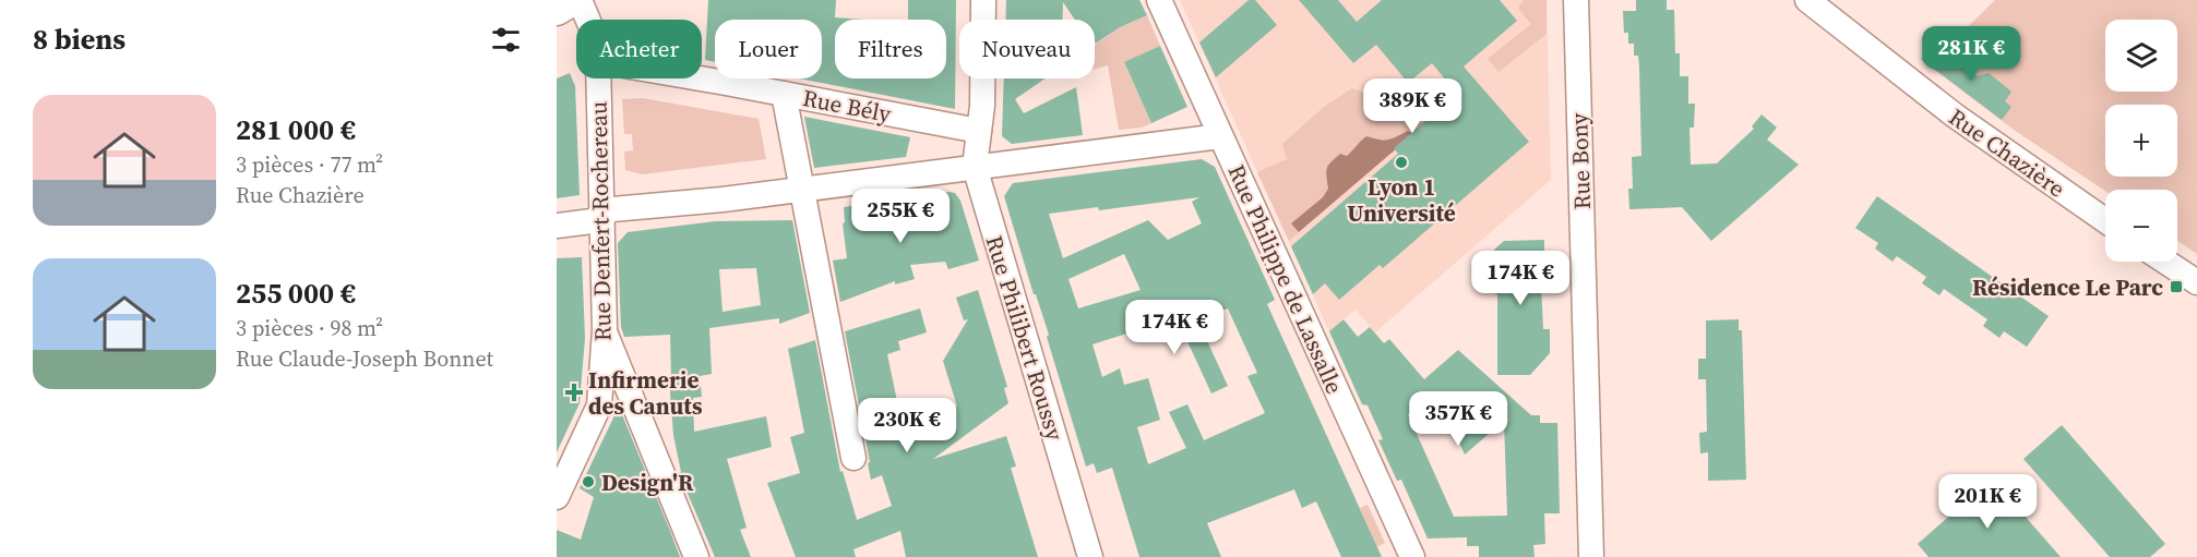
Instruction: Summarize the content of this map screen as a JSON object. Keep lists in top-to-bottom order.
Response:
{
  "streets": {
    "street": [
      "Rue Bély",
      "Rue Chazière",
      "Rue Bony",
      "Rue Denfert-Rochereau",
      "Rue Philippe de Lassalle",
      "Rue Philibert Roussy"
    ]
  },
  "crossings": [
    ["Rue Bély", "Rue Philibert Roussy"]
  ],
  "places": {
    "other": ["Lyon 1 Université", "Design'R"],
    "transit": ["Résidence Le Parc"],
    "health": ["Infirmerie des Canuts"]
  },
  "page": {
    "heading": "8 biens",
    "map_buttons": ["+", "−"],
    "chip": [
      "Acheter",
      "Louer",
      "Filtres",
      "Nouveau"
    ],
    "price": [
      "281K €",
      "389K €",
      "255K €",
      "174K €",
      "174K €",
      "357K €",
      "230K €",
      "201K €"
    ],
    "list": [
      {
        "name": "281 000 €",
        "note": "3 pièces · 77 m² · Rue Chazière"
      },
      {
        "name": "255 000 €",
        "note": "3 pièces · 98 m² · Rue Claude-Joseph Bonnet"
      }
    ]
  }
}
